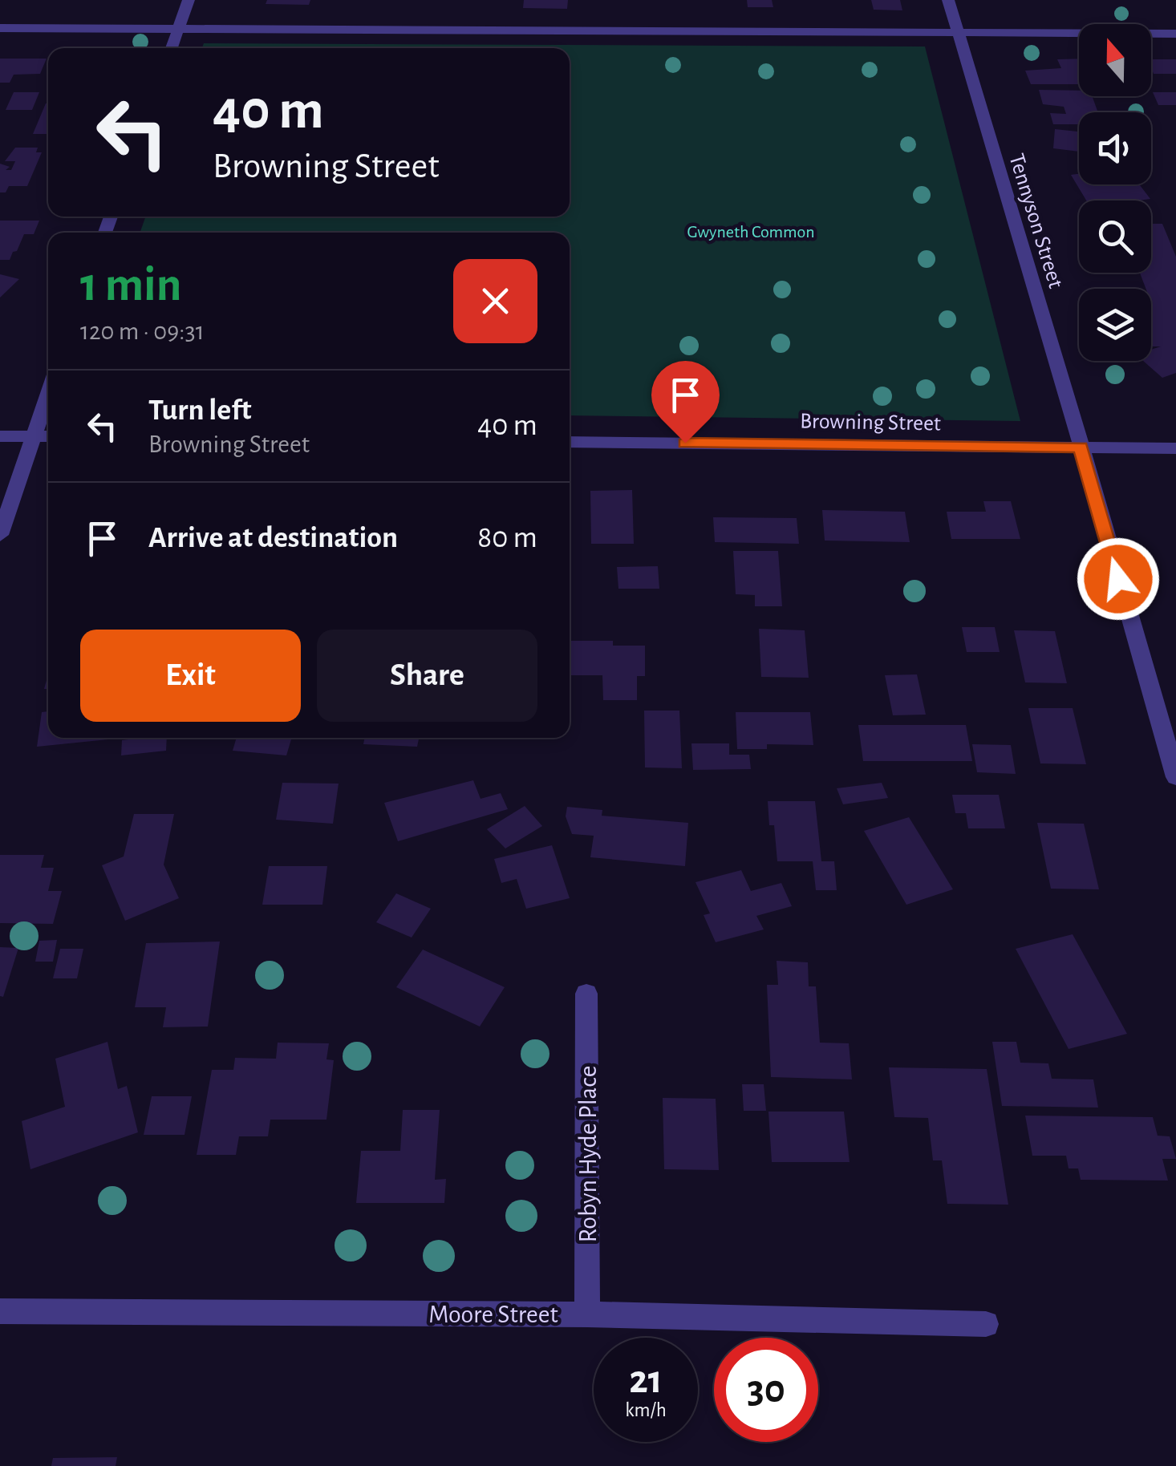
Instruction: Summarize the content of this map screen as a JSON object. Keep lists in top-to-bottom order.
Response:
{
  "streets": {
    "street": [
      "Tennyson Street",
      "Browning Street",
      "Robyn Hyde Place",
      "Moore Street"
    ]
  },
  "crossings": [
    ["Tennyson Street", "Browning Street"],
    ["Robyn Hyde Place", "Moore Street"]
  ],
  "parks": ["Gwyneth Common"],
  "north": "top",
  "page": {
    "turn": ["40 m", "Browning Street"],
    "heading": ["1 min", "120 m · 09:31"],
    "list": [
      {
        "name": "Turn left",
        "note": "Browning Street",
        "value": "40 m"
      },
      {
        "name": "Arrive at destination",
        "value": "80 m"
      }
    ],
    "buttons": ["Exit", "Share"],
    "speed": "21 km/h",
    "limit": "30"
  }
}
